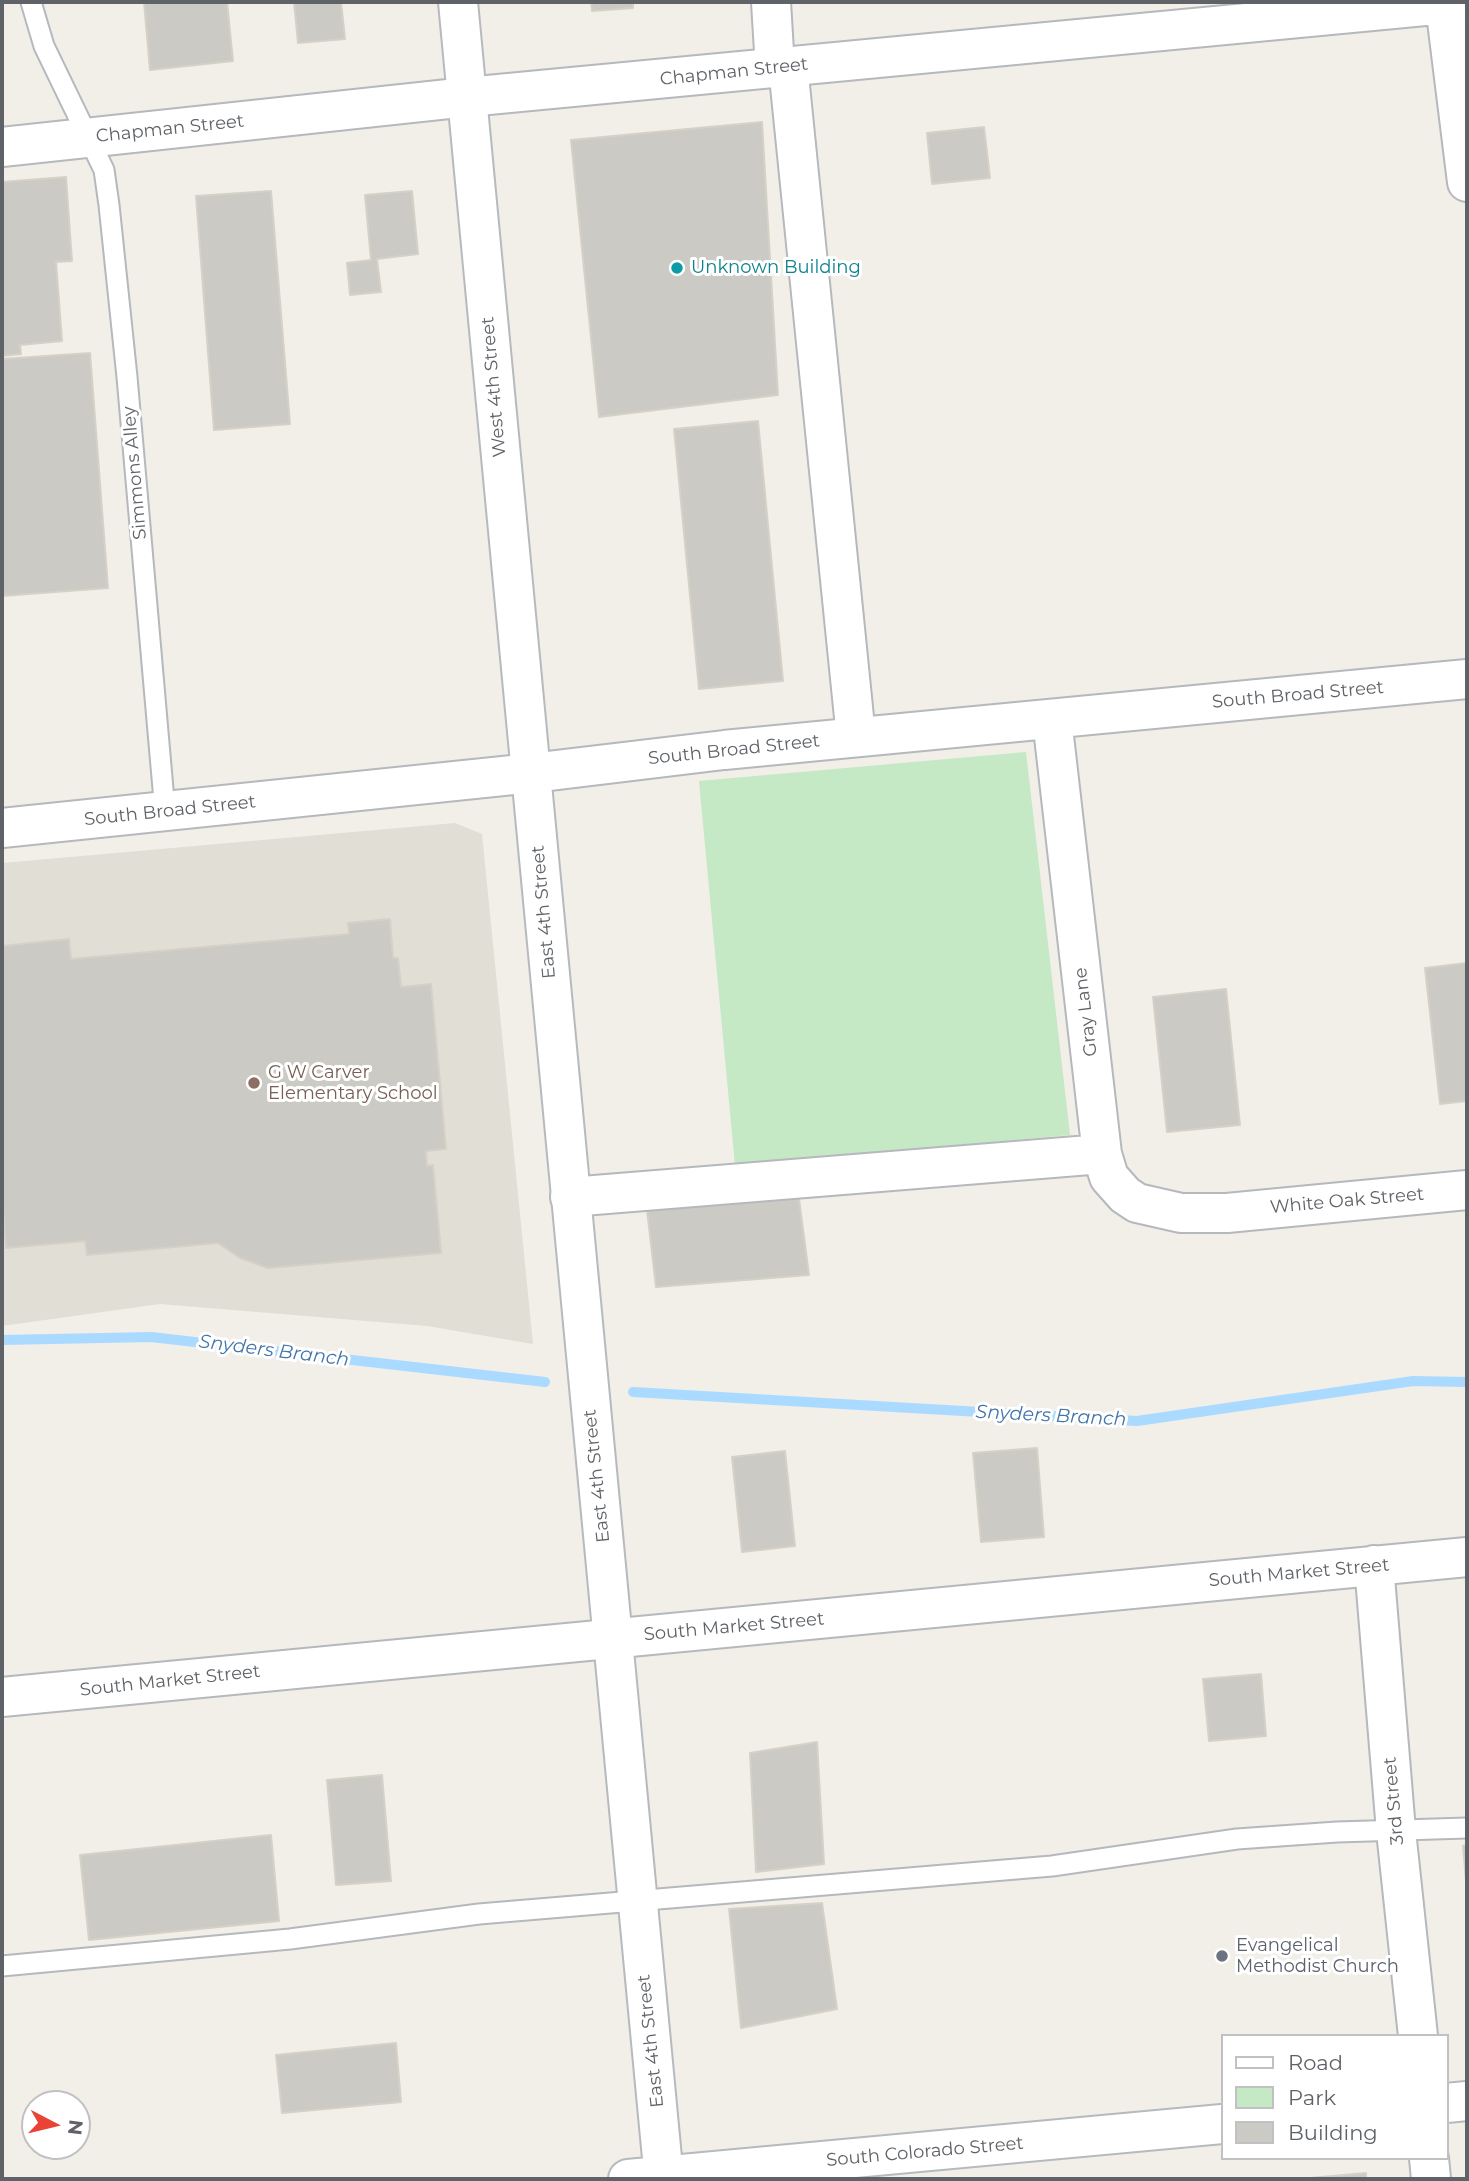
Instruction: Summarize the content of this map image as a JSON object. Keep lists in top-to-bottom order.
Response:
{
  "streets": {
    "street": [
      "Chapman Street",
      "West 4th Street",
      "South Broad Street",
      "East 4th Street",
      "Gray Lane",
      "White Oak Street",
      "South Market Street",
      "3rd Street",
      "South Colorado Street"
    ],
    "lane": ["Simmons Alley"]
  },
  "crossings": [
    ["Chapman Street", "West 4th Street"],
    ["Chapman Street", "Simmons Alley"],
    ["West 4th Street", "South Broad Street"],
    ["West 4th Street", "East 4th Street"],
    ["Simmons Alley", "South Broad Street"],
    ["South Broad Street", "East 4th Street"],
    ["South Broad Street", "Gray Lane"],
    ["East 4th Street", "South Market Street"],
    ["East 4th Street", "South Colorado Street"],
    ["Gray Lane", "White Oak Street"],
    ["South Market Street", "3rd Street"]
  ],
  "water": ["Snyders Branch"],
  "places": ["Unknown Building", "G W Carver Elementary School", "Evangelical Methodist Church"],
  "legend": ["Road", "Park", "Building"],
  "north": "right"
}
